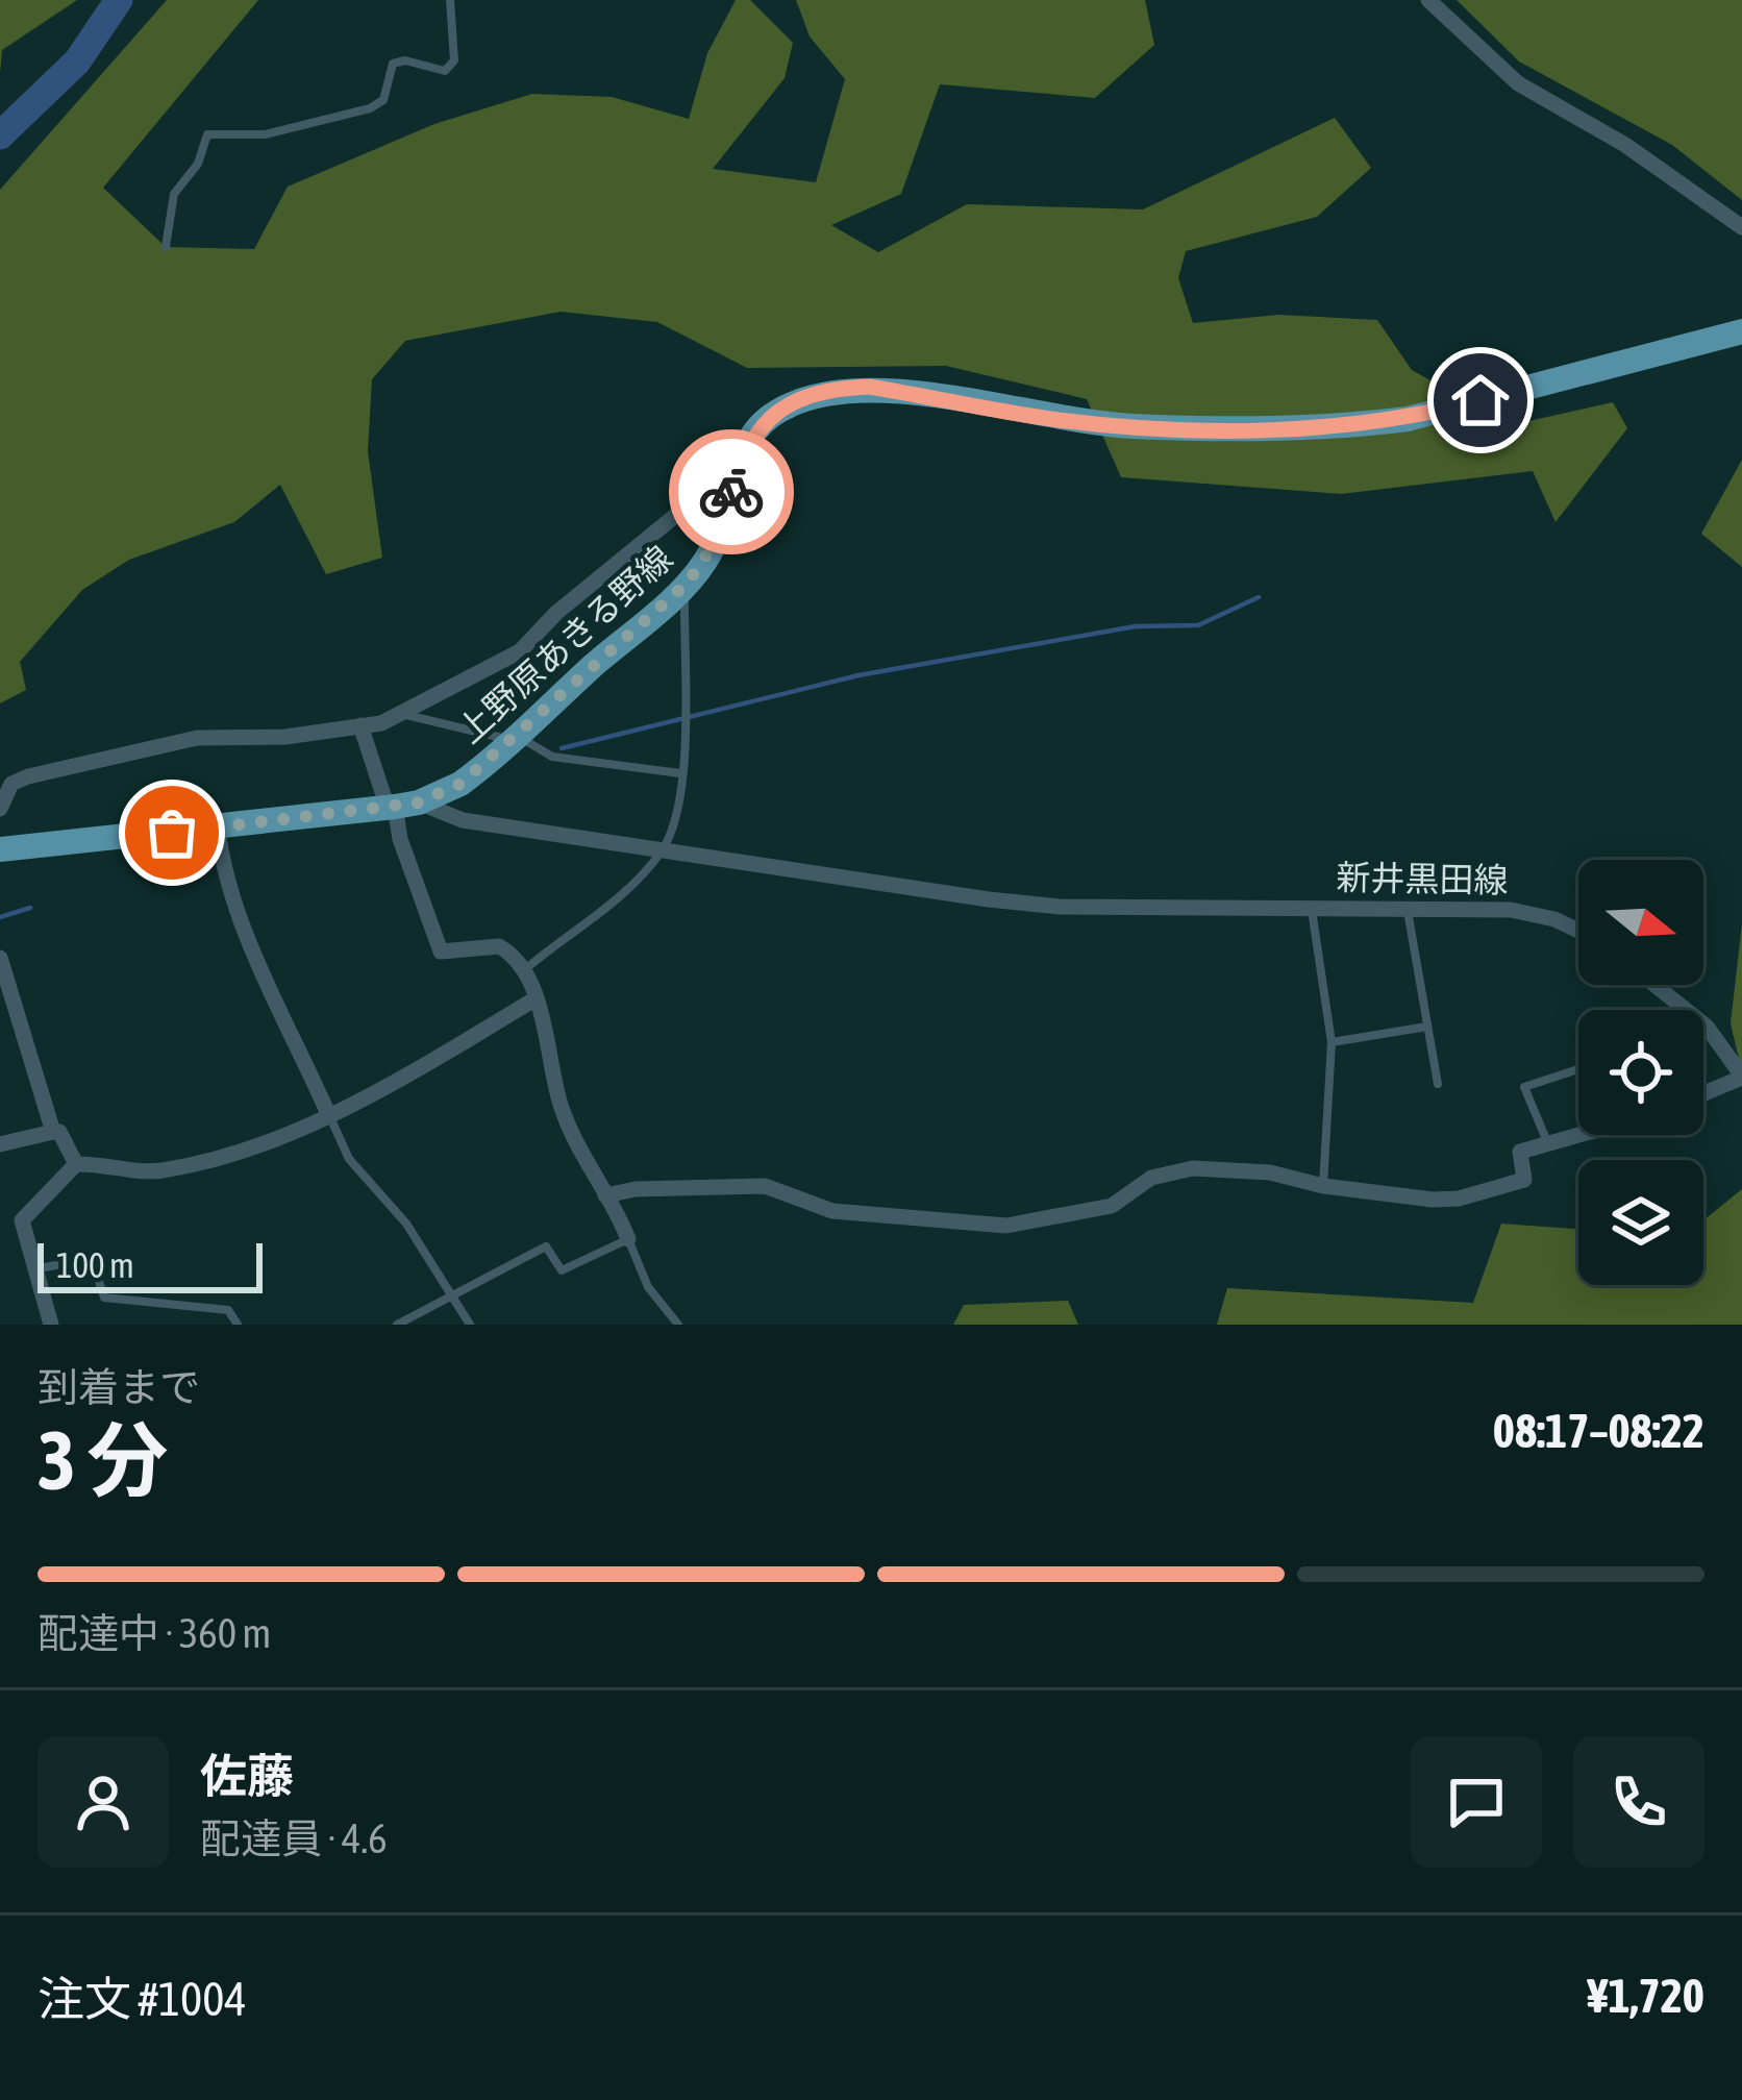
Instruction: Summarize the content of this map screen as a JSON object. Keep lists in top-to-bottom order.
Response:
{
  "streets": {
    "main road": ["上野原あきる野線"],
    "street": ["新井黒田線"]
  },
  "scale_bar": "100 m",
  "north": "right",
  "page": {
    "scale": "100 m",
    "heading": ["3 分", "到着まで", "08:17–08:22"],
    "panel": [
      "佐藤",
      "配達員 · 4.6",
      "注文 #1004",
      "¥1,720"
    ],
    "bar": "配達中 · 360 m"
  }
}
